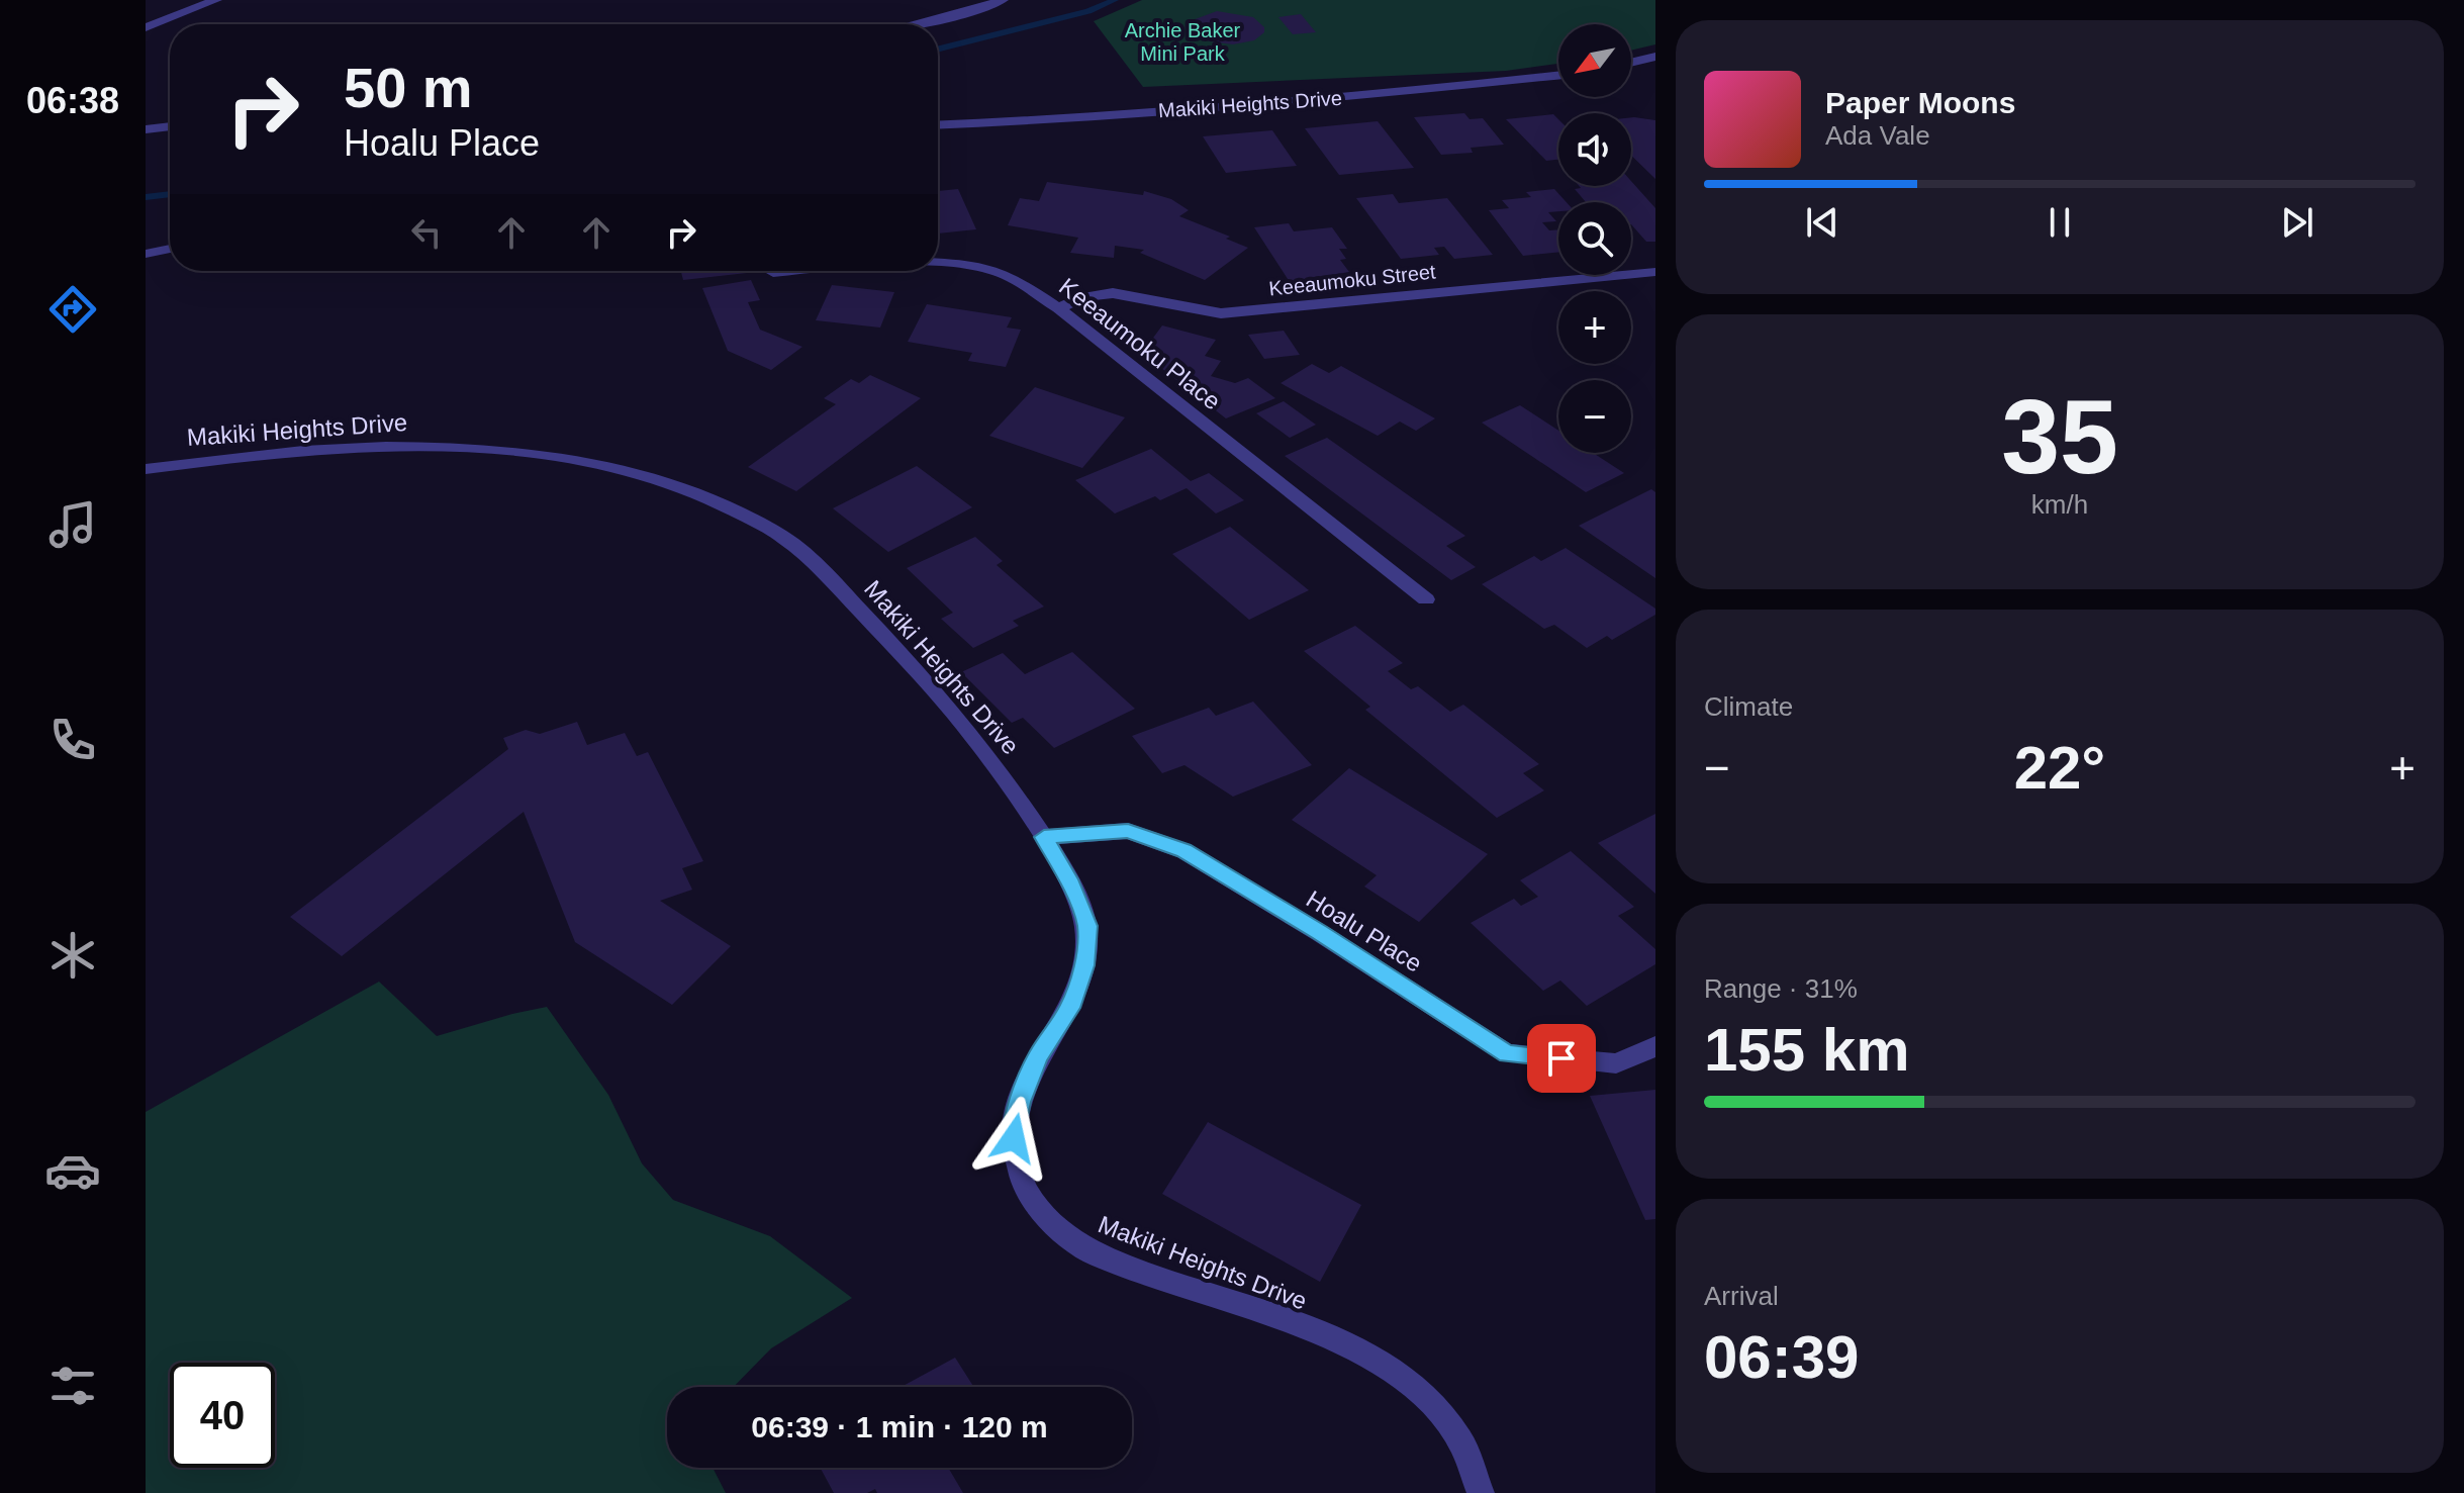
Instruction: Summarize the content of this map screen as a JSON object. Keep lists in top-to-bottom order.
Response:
{
  "streets": {
    "street": [
      "Makiki Heights Drive",
      "Keeaumoku Street",
      "Keeaumoku Place",
      "Hoalu Place"
    ]
  },
  "crossings": [
    ["Makiki Heights Drive", "Hoalu Place"],
    ["Keeaumoku Street", "Keeaumoku Place"]
  ],
  "parks": ["Archie Baker Mini Park"],
  "north": "bottom left",
  "page": {
    "tabs": "06:38",
    "map_buttons": ["+", "−"],
    "turn": ["50 m", "Hoalu Place"],
    "song": ["Paper Moons", "Ada Vale"],
    "tile": [
      ["35", "km/h"],
      "Climate",
      ["Range · 31%", "155 km"],
      ["Arrival", "06:39"]
    ],
    "heat": ["−", "22°", "+"],
    "limit": "40",
    "trip": "06:39 · 1 min · 120 m"
  }
}
